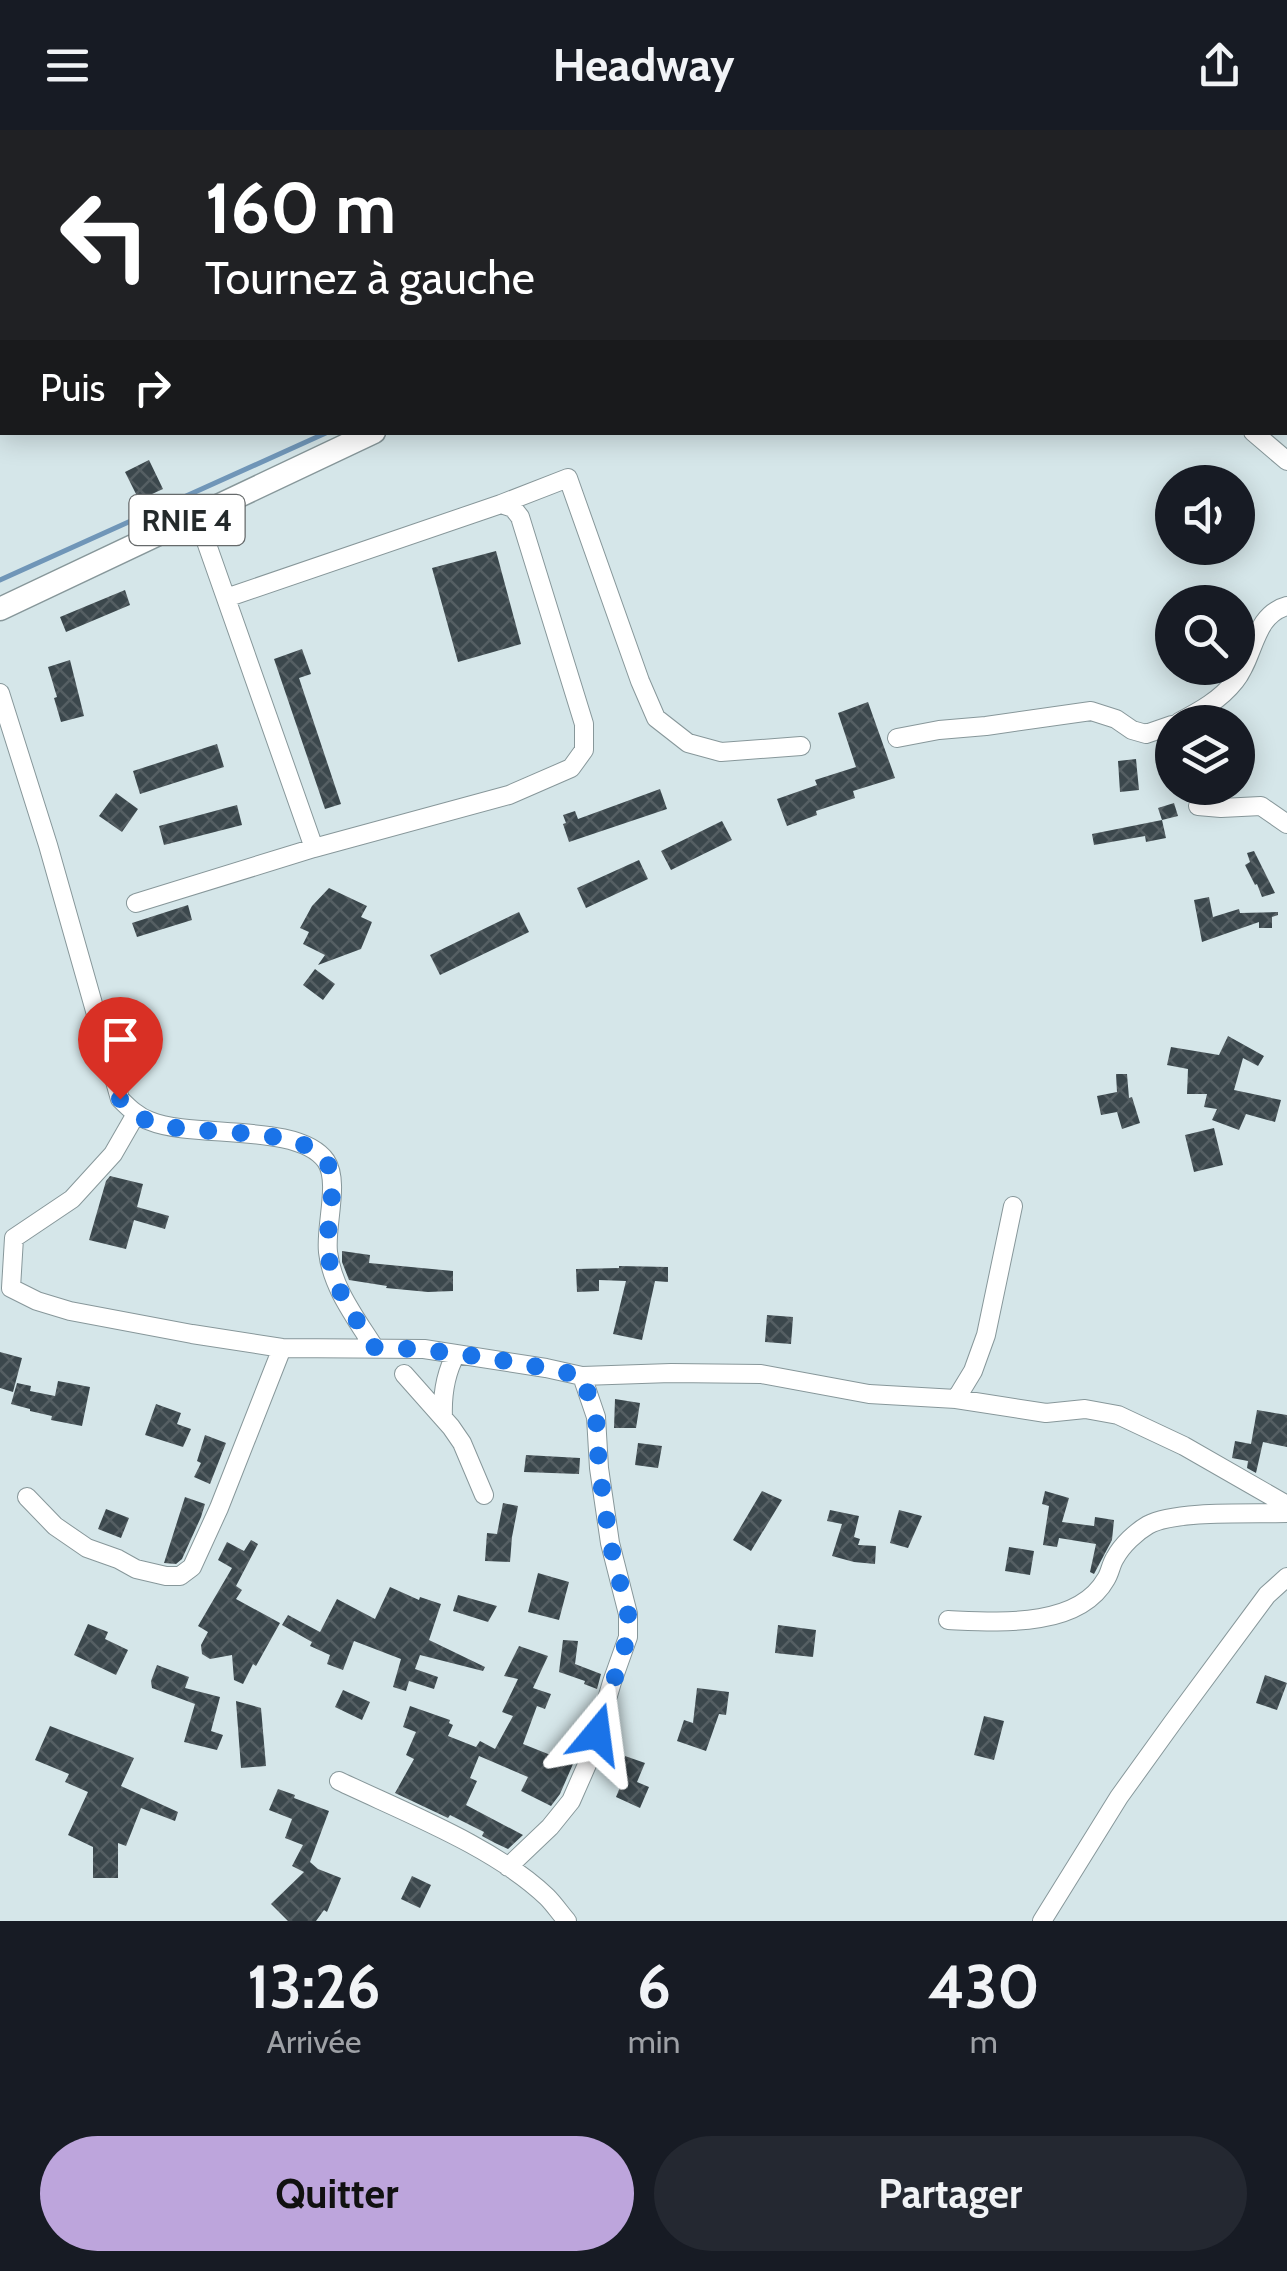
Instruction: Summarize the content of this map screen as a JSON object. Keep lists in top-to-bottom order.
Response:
{
  "streets": {
    "main road": ["RNIE 4"]
  },
  "page": {
    "header": "Headway",
    "turn": ["160 m", "Tournez à gauche"],
    "then": "Puis",
    "eta": [
      "13:26",
      "Arrivée",
      "6",
      "min",
      "430",
      "m"
    ],
    "buttons": ["Quitter", "Partager"]
  }
}
